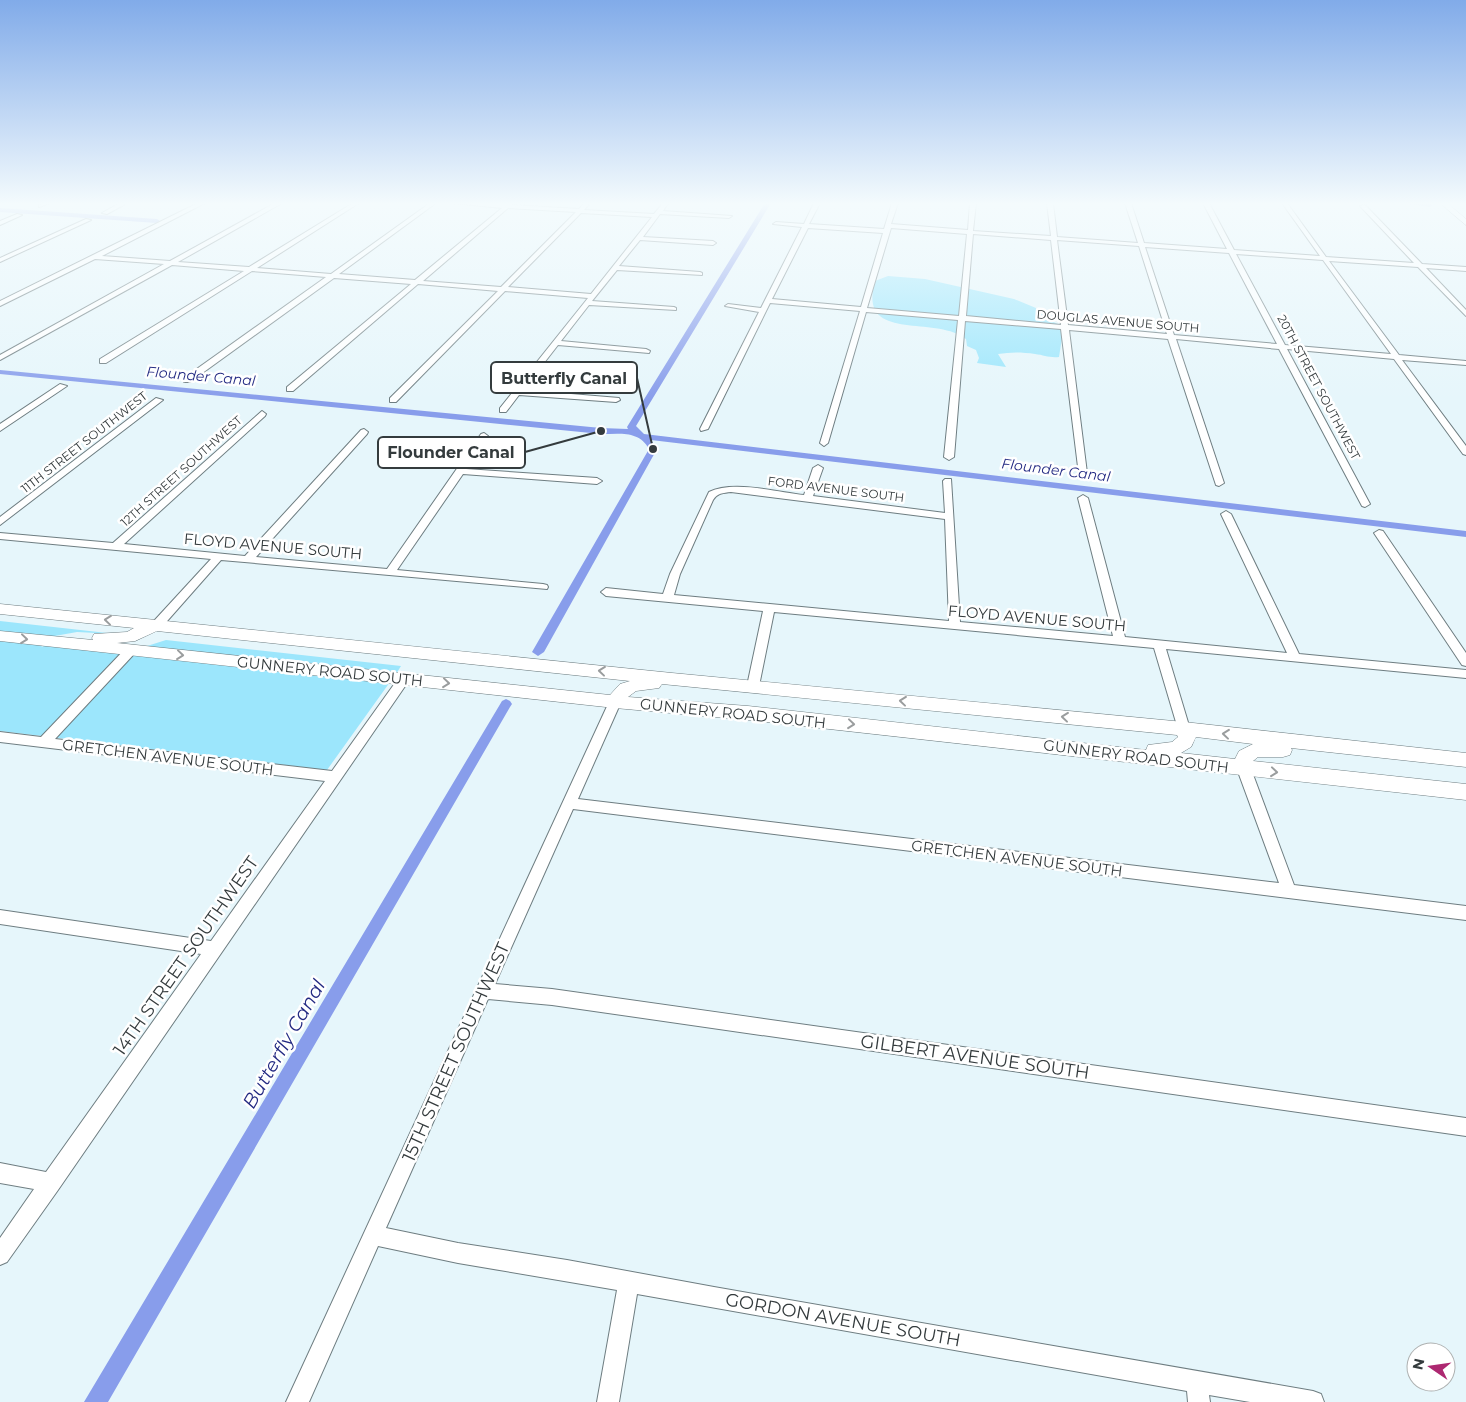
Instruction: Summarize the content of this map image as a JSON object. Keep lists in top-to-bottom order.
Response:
{
  "streets": {
    "main road": ["GUNNERY ROAD SOUTH"],
    "street": [
      "DOUGLAS AVENUE SOUTH",
      "20TH STREET SOUTHWEST",
      "11TH STREET SOUTHWEST",
      "12TH STREET SOUTHWEST",
      "FORD AVENUE SOUTH",
      "FLOYD AVENUE SOUTH",
      "GRETCHEN AVENUE SOUTH",
      "14TH STREET SOUTHWEST",
      "15TH STREET SOUTHWEST",
      "GILBERT AVENUE SOUTH",
      "GORDON AVENUE SOUTH"
    ]
  },
  "crossings": [
    ["DOUGLAS AVENUE SOUTH", "20TH STREET SOUTHWEST"],
    ["12TH STREET SOUTHWEST", "FLOYD AVENUE SOUTH"],
    ["FORD AVENUE SOUTH", "FLOYD AVENUE SOUTH"],
    ["GUNNERY ROAD SOUTH", "14TH STREET SOUTHWEST"],
    ["GUNNERY ROAD SOUTH", "15TH STREET SOUTHWEST"],
    ["GRETCHEN AVENUE SOUTH", "14TH STREET SOUTHWEST"],
    ["GRETCHEN AVENUE SOUTH", "15TH STREET SOUTHWEST"],
    ["15TH STREET SOUTHWEST", "GILBERT AVENUE SOUTH"],
    ["15TH STREET SOUTHWEST", "GORDON AVENUE SOUTH"]
  ],
  "water": ["Flounder Canal", "Butterfly Canal"],
  "places": ["Flounder Canal", "Butterfly Canal"],
  "north": "left"
}
